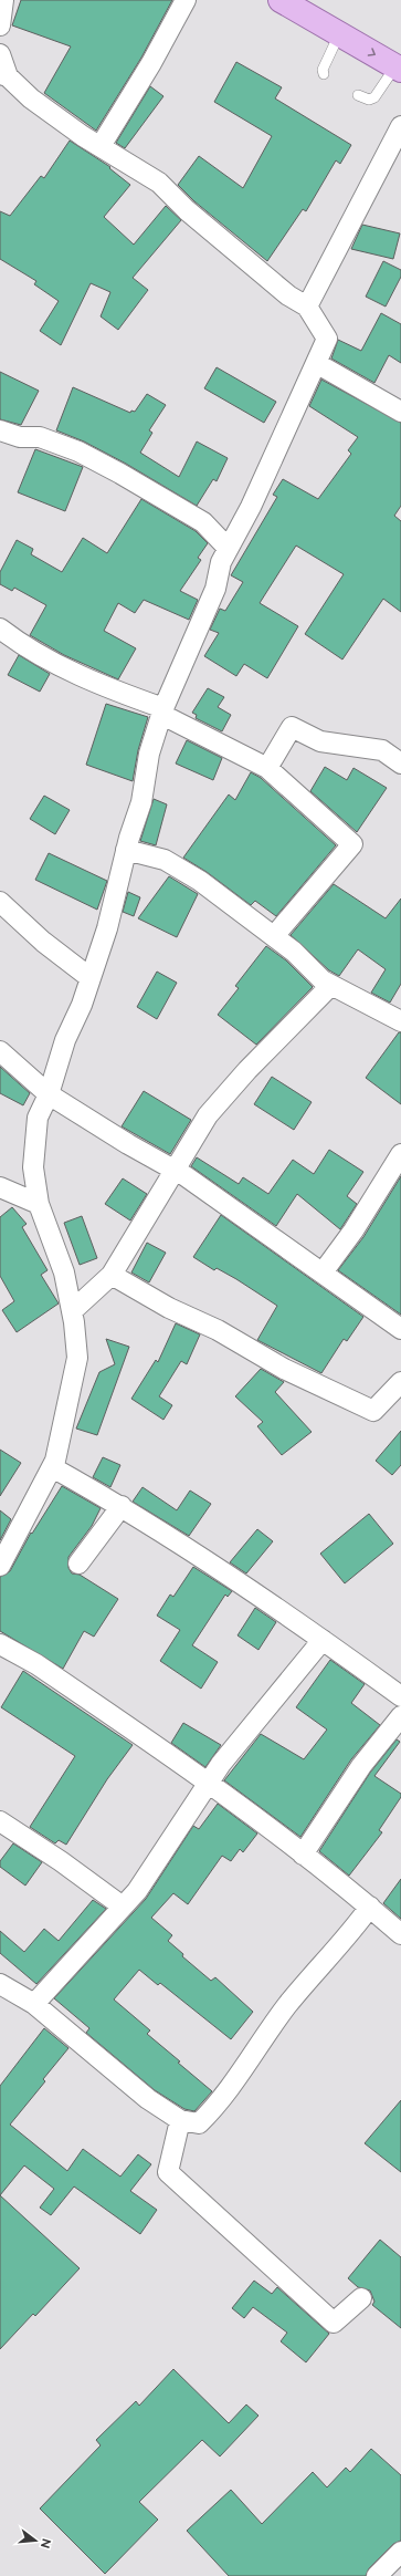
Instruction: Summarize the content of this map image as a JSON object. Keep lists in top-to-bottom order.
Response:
{
  "north": "right"
}
